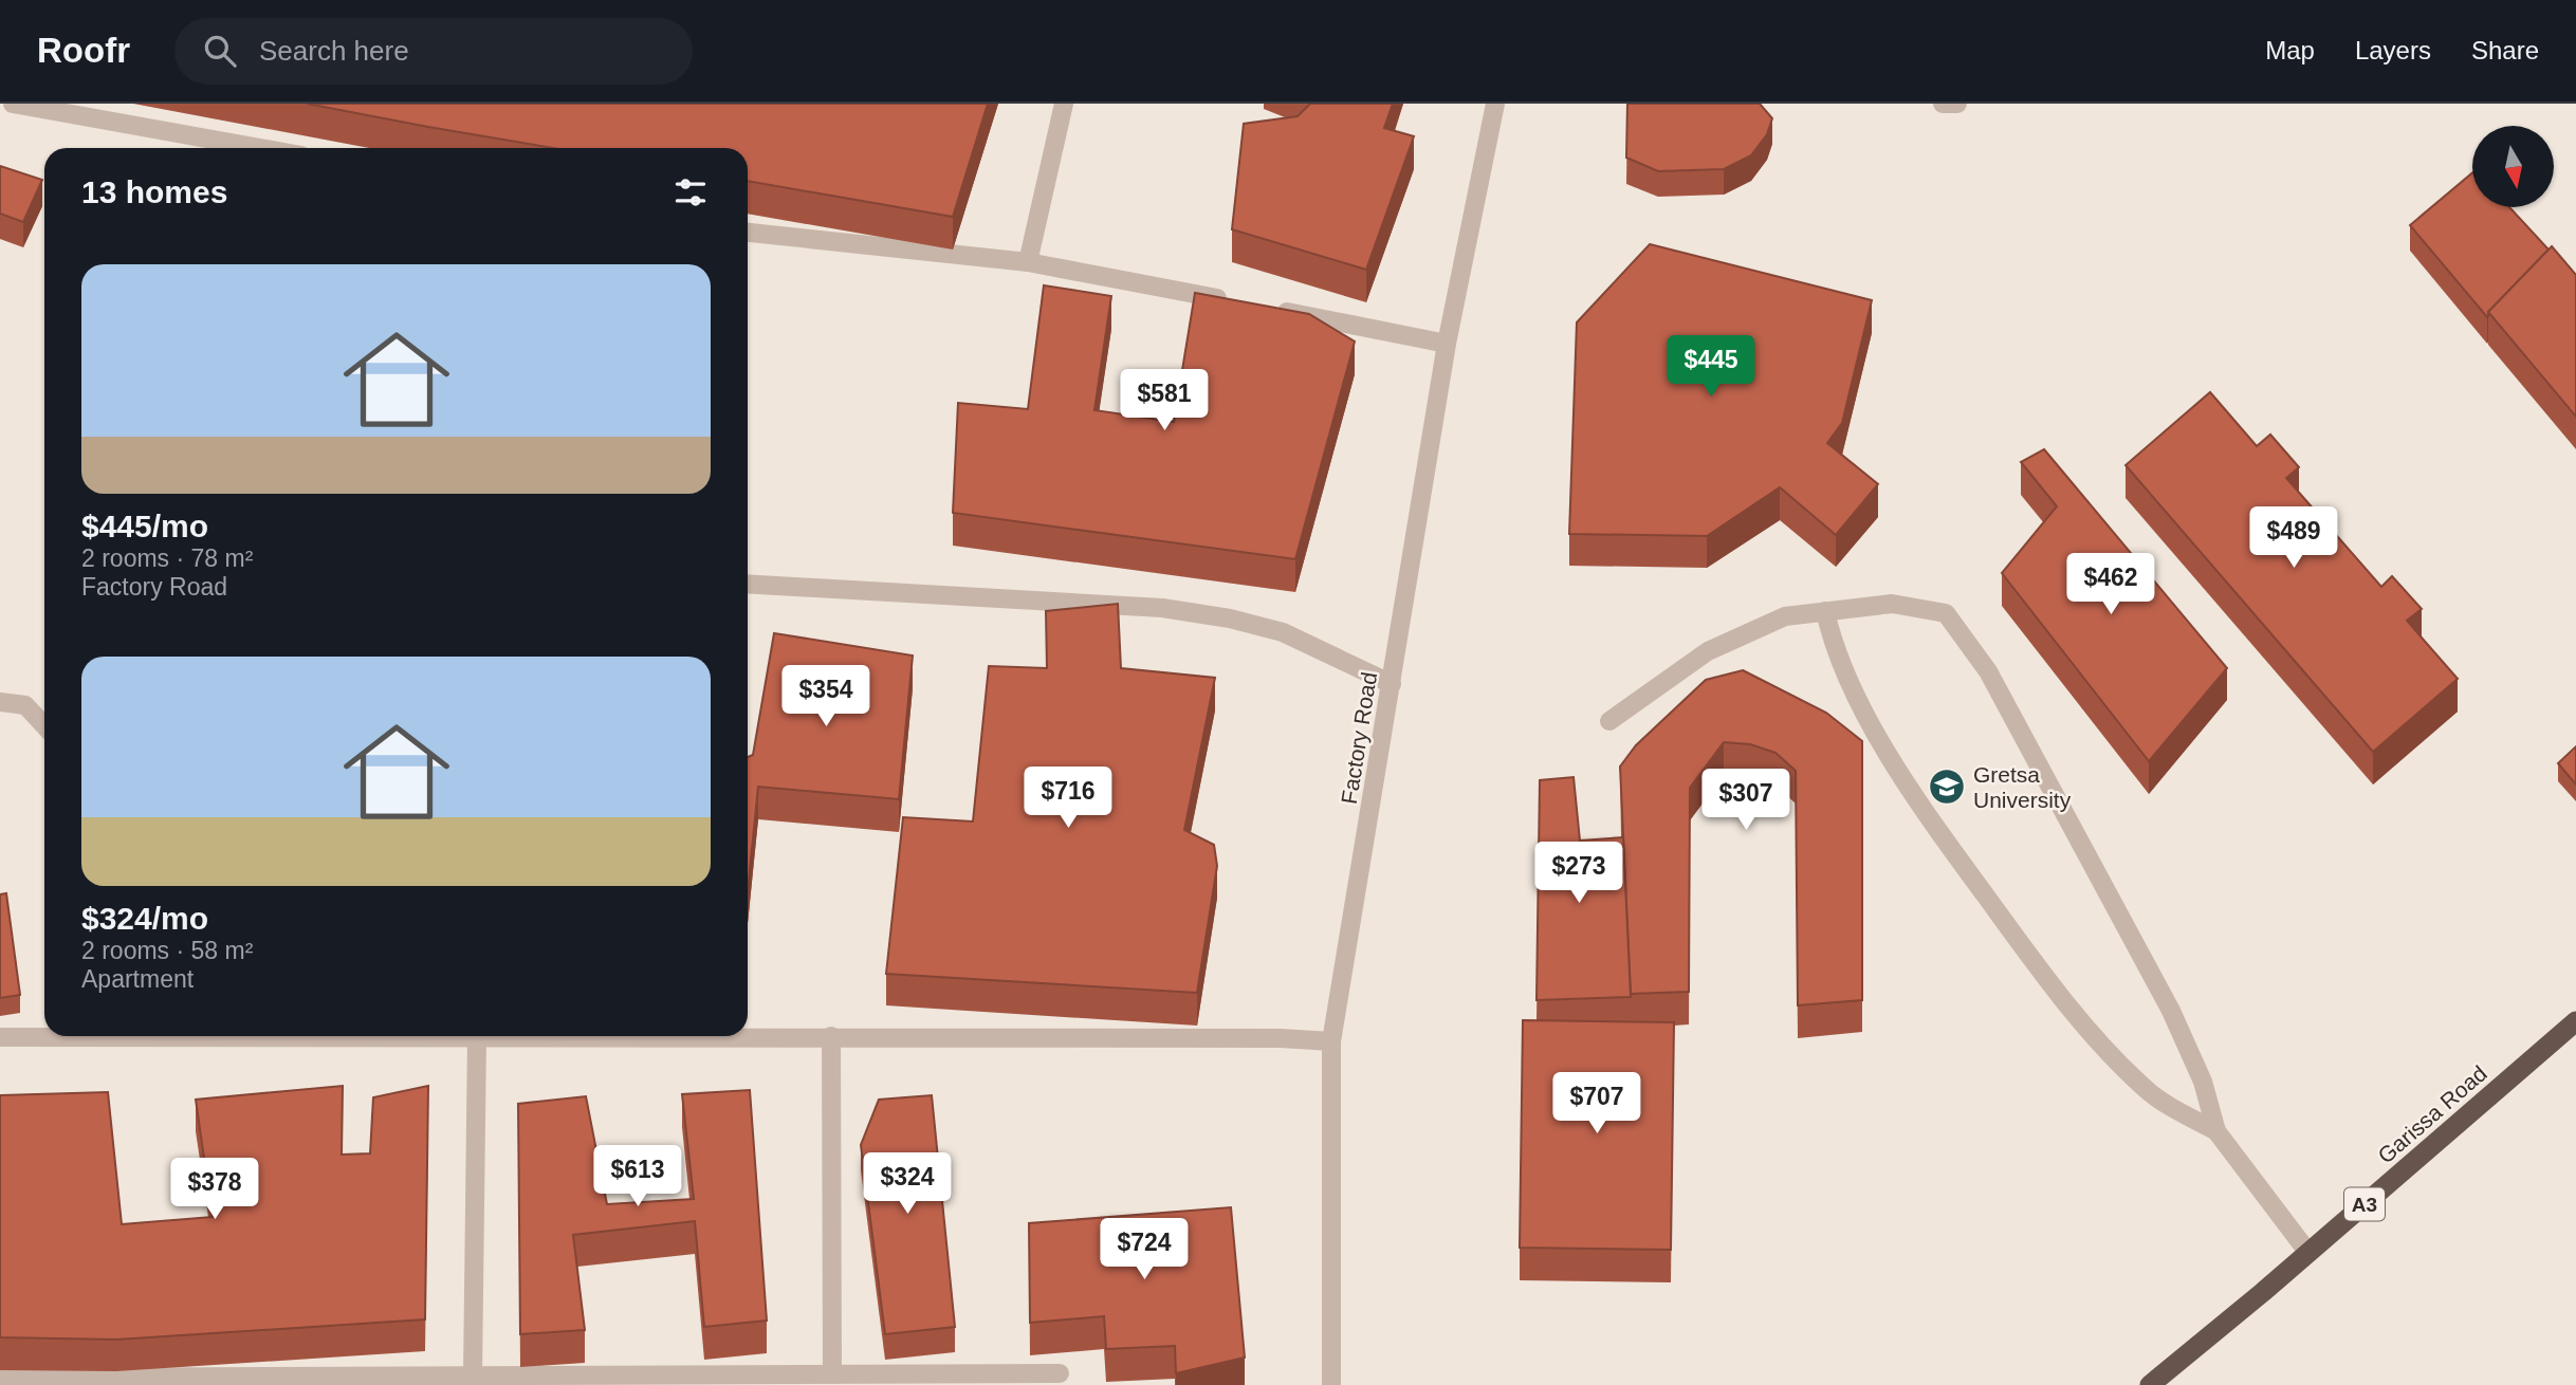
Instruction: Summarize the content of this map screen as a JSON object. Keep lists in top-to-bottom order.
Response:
{
  "streets": {
    "highway": ["Garissa Road", "A3"],
    "street": ["Factory Road"]
  },
  "places": {
    "school or university": ["Gretsa University"]
  },
  "north": "bottom",
  "page": {
    "header": "Roofr",
    "search": "Search here",
    "nav": ["Map", "Layers", "Share"],
    "heading": "13 homes",
    "list": [
      {
        "name": "$445/mo",
        "note": "2 rooms · 78 m² · Factory Road"
      },
      {
        "name": "$324/mo",
        "note": "2 rooms · 58 m² · Apartment"
      }
    ],
    "price": [
      "$445",
      "$581",
      "$489",
      "$462",
      "$354",
      "$716",
      "$307",
      "$273",
      "$707",
      "$613",
      "$324",
      "$378",
      "$724"
    ]
  }
}
